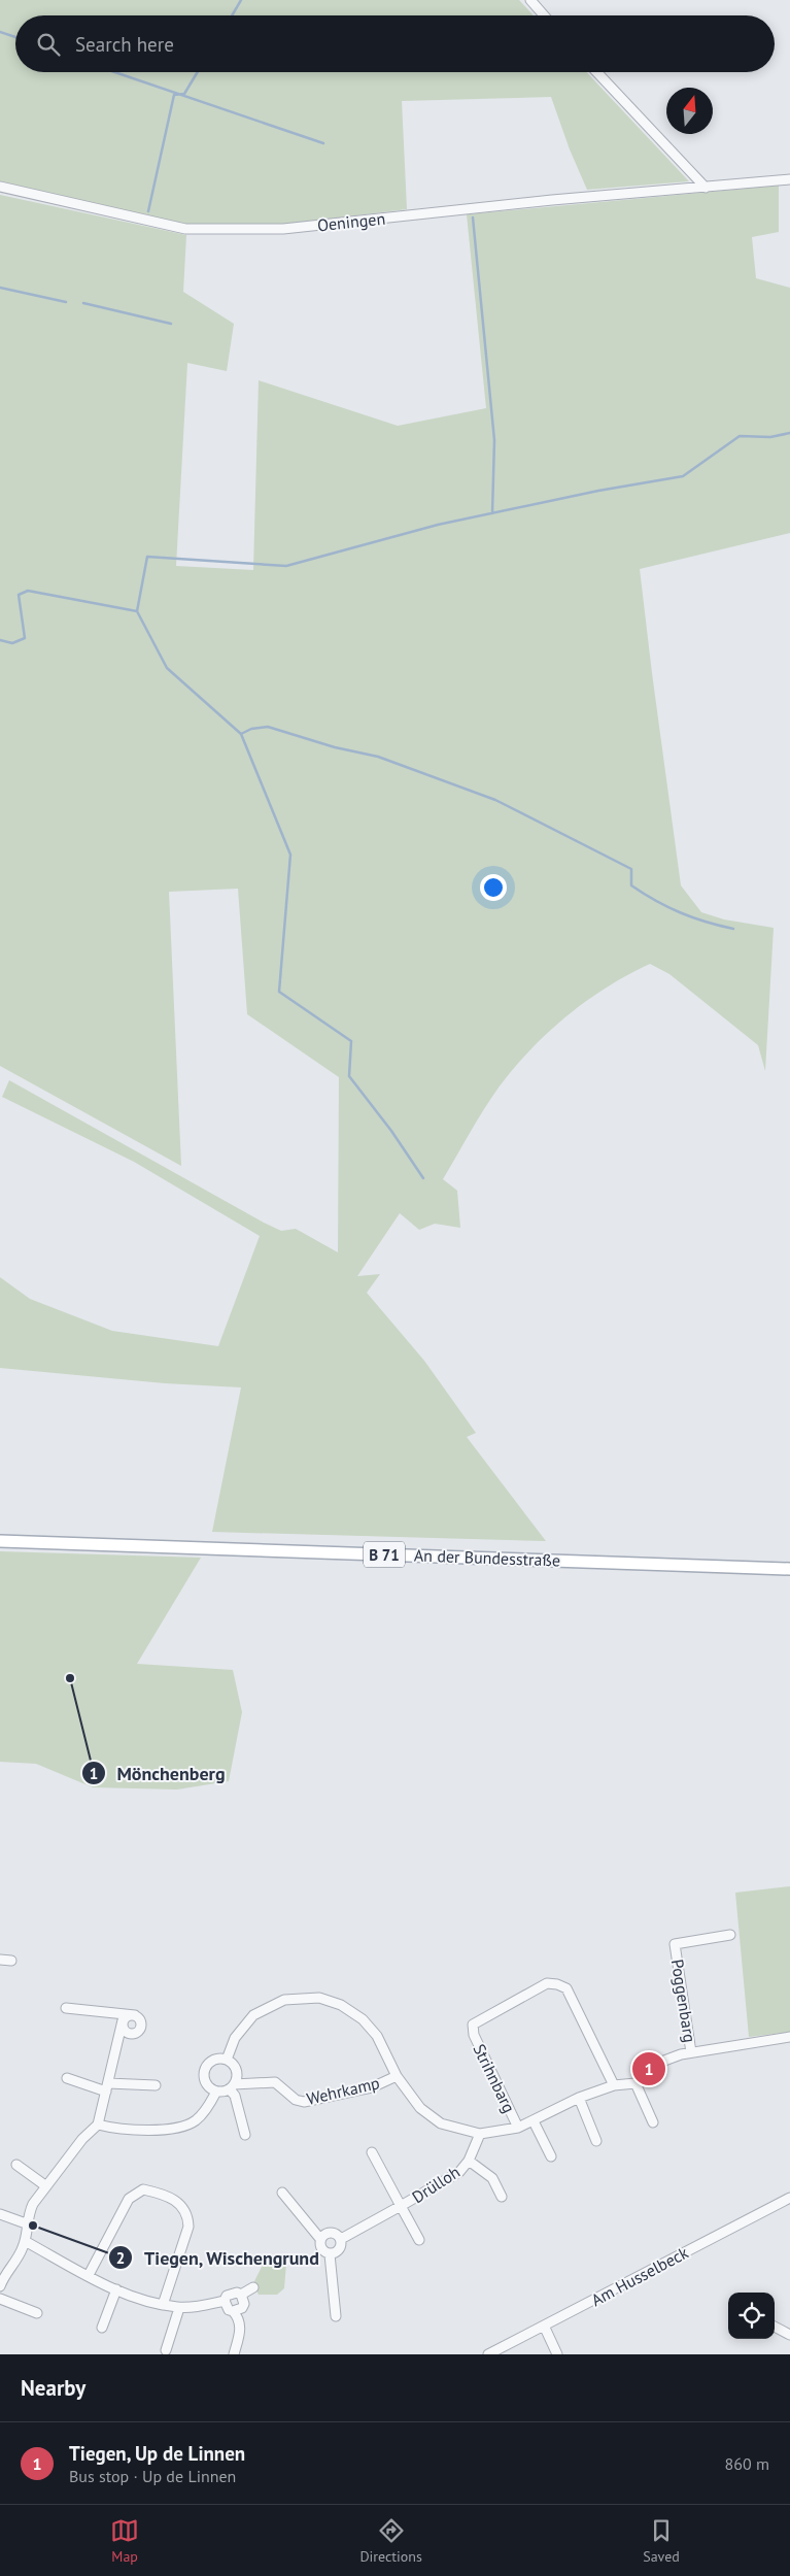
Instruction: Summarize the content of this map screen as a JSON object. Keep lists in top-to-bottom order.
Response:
{
  "streets": {
    "main road": ["B 71", "An der Bundesstraße"],
    "street": [
      "Oeningen",
      "Poggenbarg",
      "Strihnbarg",
      "Wehrkamp",
      "Drülloh",
      "Am Husselbeck"
    ]
  },
  "places": ["Mönchenberg", "Tiegen, Wischengrund"],
  "north": "top",
  "page": {
    "search": "Search here",
    "pins": "1",
    "heading": "Nearby",
    "list": [
      {
        "mark": "1",
        "name": "Tiegen, Up de Linnen",
        "note": "Bus stop · Up de Linnen",
        "value": "860 m"
      }
    ],
    "nav": ["Map", "Directions", "Saved"]
  }
}
